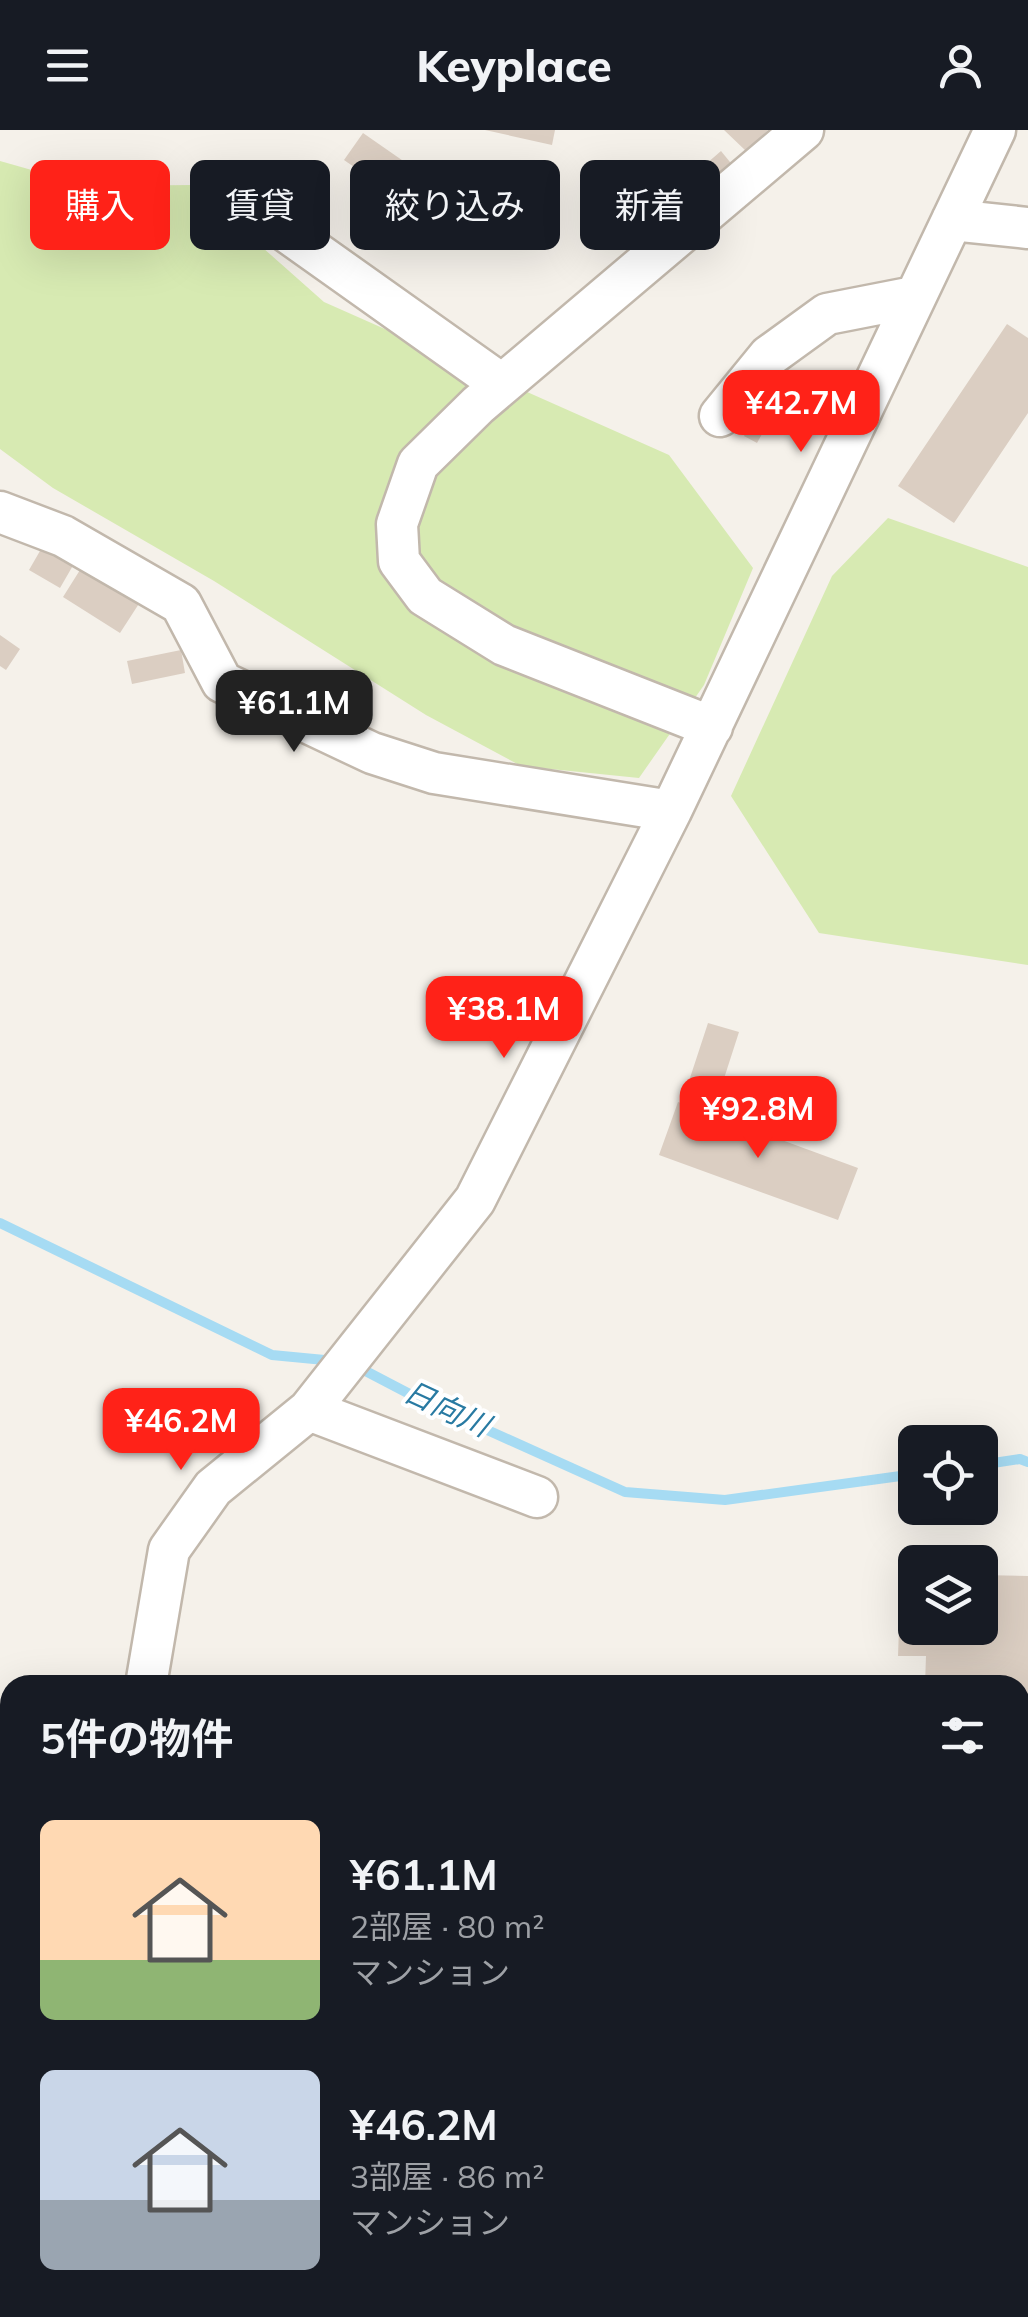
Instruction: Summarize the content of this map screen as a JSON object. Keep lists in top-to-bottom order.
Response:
{
  "water": ["日向川"],
  "page": {
    "header": "Keyplace",
    "chip": [
      "購入",
      "賃貸",
      "絞り込み",
      "新着"
    ],
    "price": [
      "¥42.7M",
      "¥61.1M",
      "¥38.1M",
      "¥92.8M",
      "¥46.2M"
    ],
    "heading": "5件の物件",
    "list": [
      {
        "name": "¥61.1M",
        "note": "2部屋 · 80 m² · マンション"
      },
      {
        "name": "¥46.2M",
        "note": "3部屋 · 86 m² · マンション"
      }
    ]
  }
}
